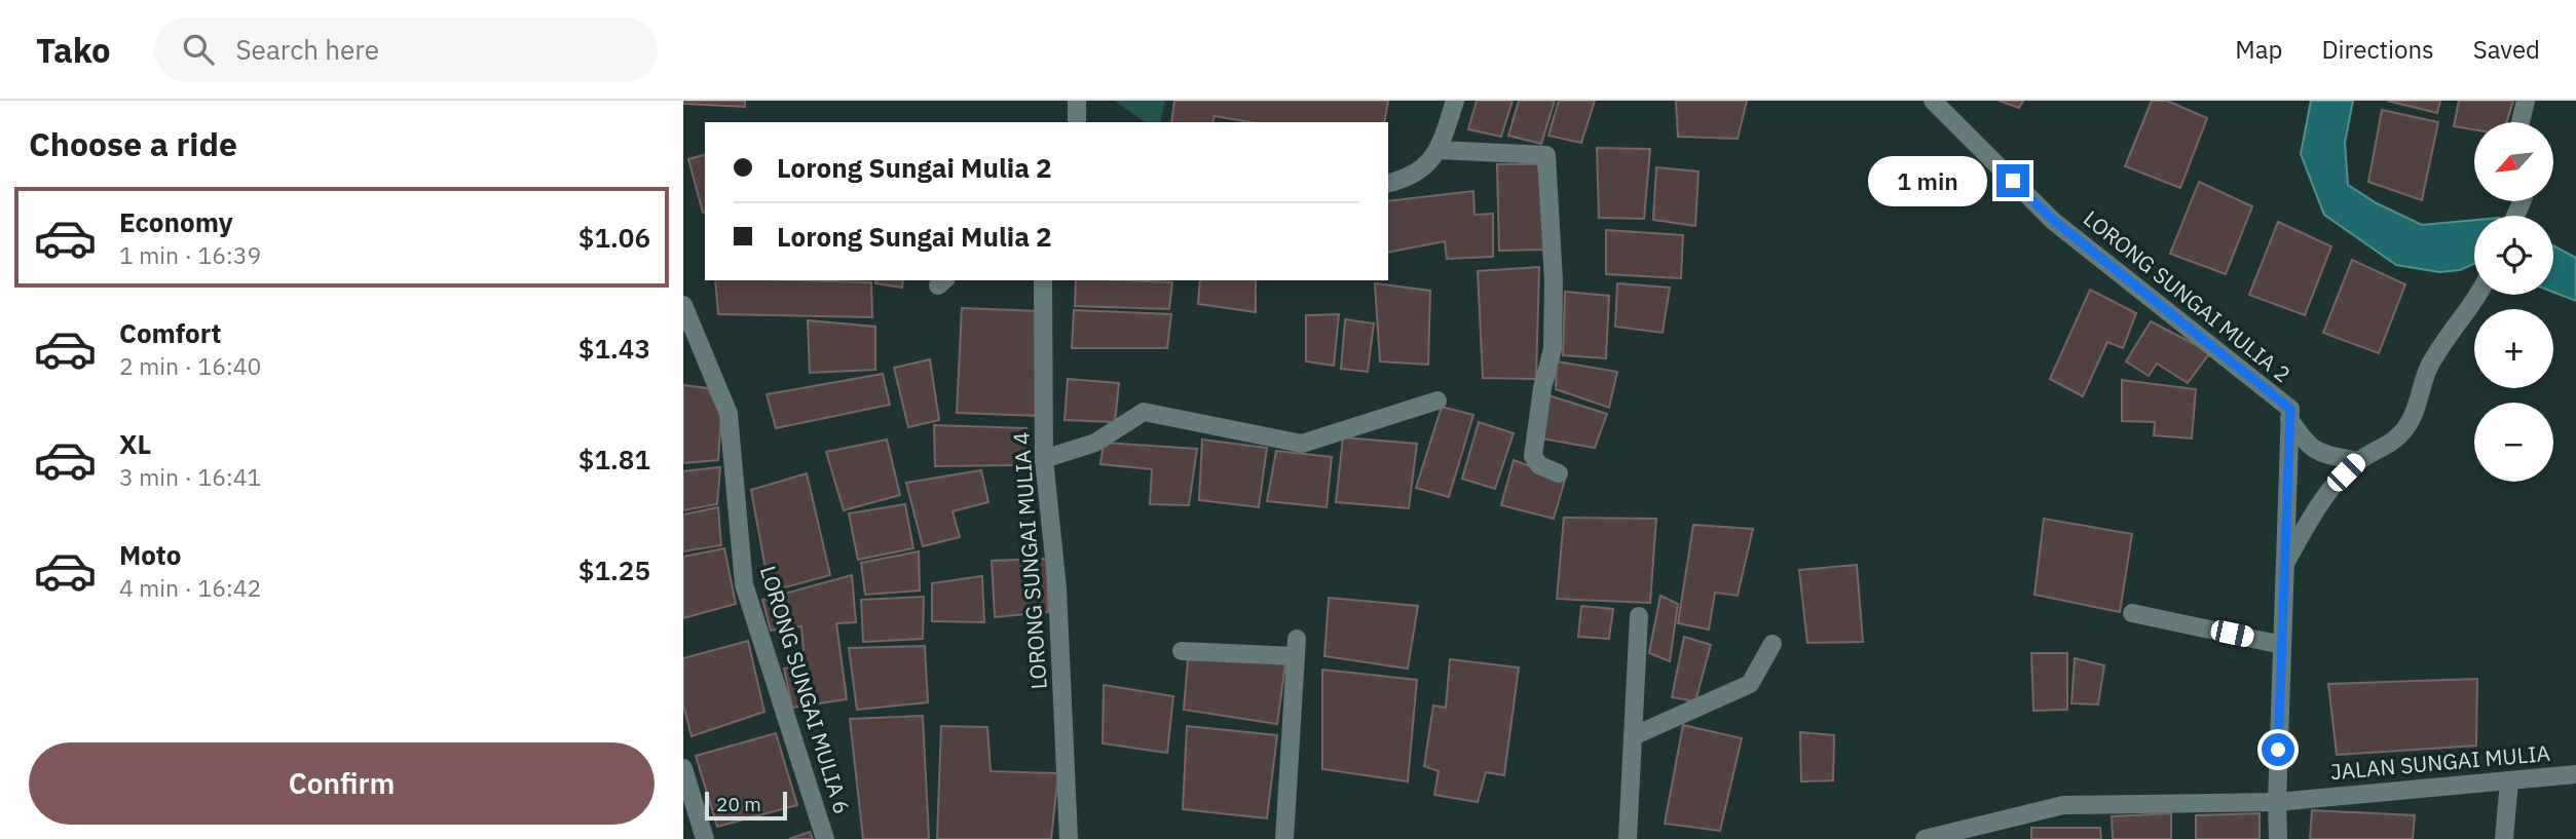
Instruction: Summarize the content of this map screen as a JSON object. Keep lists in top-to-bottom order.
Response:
{
  "streets": {
    "street": [
      "LORONG SUNGAI MULIA 2",
      "LORONG SUNGAI MULIA 4",
      "LORONG SUNGAI MULIA 6",
      "JALAN SUNGAI MULIA"
    ]
  },
  "scale_bar": "20 m",
  "north": "bottom left",
  "page": {
    "header": "Tako",
    "search": "Search here",
    "nav": ["Map", "Directions", "Saved"],
    "heading": "Choose a ride",
    "map_buttons": ["+", "−"],
    "banner": ["Lorong Sungai Mulia 2", "Lorong Sungai Mulia 2"],
    "bubble": "1 min",
    "list": [
      {
        "name": "Economy",
        "note": "1 min · 16:39",
        "value": "$1.06"
      },
      {
        "name": "Comfort",
        "note": "2 min · 16:40",
        "value": "$1.43"
      },
      {
        "name": "XL",
        "note": "3 min · 16:41",
        "value": "$1.81"
      },
      {
        "name": "Moto",
        "note": "4 min · 16:42",
        "value": "$1.25"
      }
    ],
    "buttons": "Confirm",
    "scale": "20 m"
  }
}
